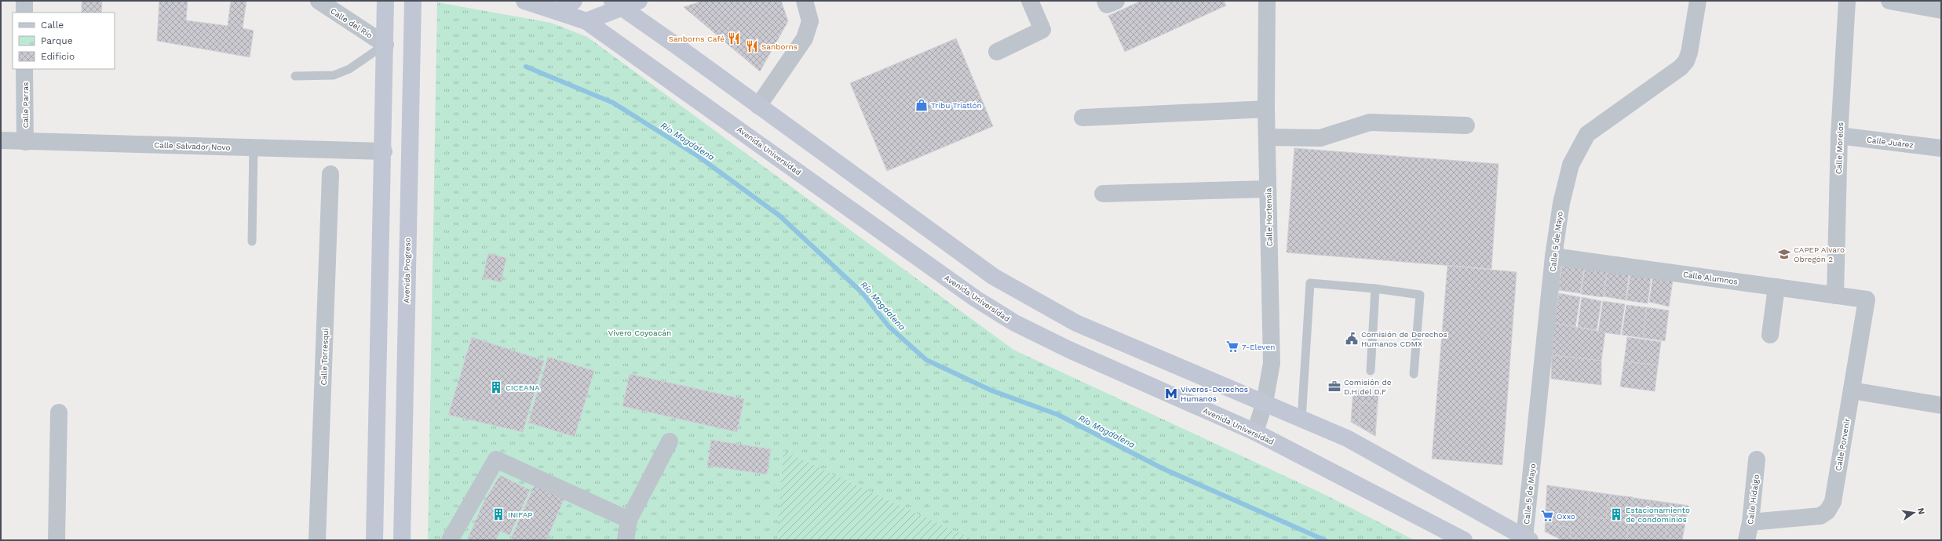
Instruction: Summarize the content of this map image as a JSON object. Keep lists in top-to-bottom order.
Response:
{
  "streets": {
    "main road": ["Avenida Universidad", "Avenida Progreso"],
    "street": [
      "Calle del Río",
      "Calle Parras",
      "Calle Juárez",
      "Calle Salvador Novo",
      "Calle Morelos",
      "Calle Hortensia",
      "Calle 5 de Mayo",
      "Calle Alumnos",
      "Calle Torresqui",
      "Calle Porvenir",
      "Calle Hidalgo"
    ]
  },
  "crossings": [
    ["Calle Parras", "Calle Salvador Novo"],
    ["Calle Juárez", "Calle Morelos"],
    ["Calle Morelos", "Calle Alumnos"],
    ["Avenida Universidad", "Calle Hortensia"],
    ["Calle 5 de Mayo", "Calle Alumnos"],
    ["Calle Alumnos", "Calle Porvenir"],
    ["Calle Porvenir", "Calle Hidalgo"]
  ],
  "water": ["Río Magdalena"],
  "parks": ["Vivero Coyoacán"],
  "places": {
    "restaurant": ["Sanborns Café", "Sanborns"],
    "shop": ["Tribu Triatlón"],
    "school or university": ["CAPEP Alvaro Obregón 2"],
    "public building": ["Comisión de Derechos Humanos CDMX"],
    "supermarket": ["7-Eleven", "Oxxo"],
    "office": ["Comisión de D.H del D.F"],
    "building": ["CICEANA", "INIFAP", "Estacionamiento de condominios"],
    "metro station": ["Viveros-Derechos Humanos"]
  },
  "legend": ["Calle", "Parque", "Edificio"],
  "north": "right"
}
